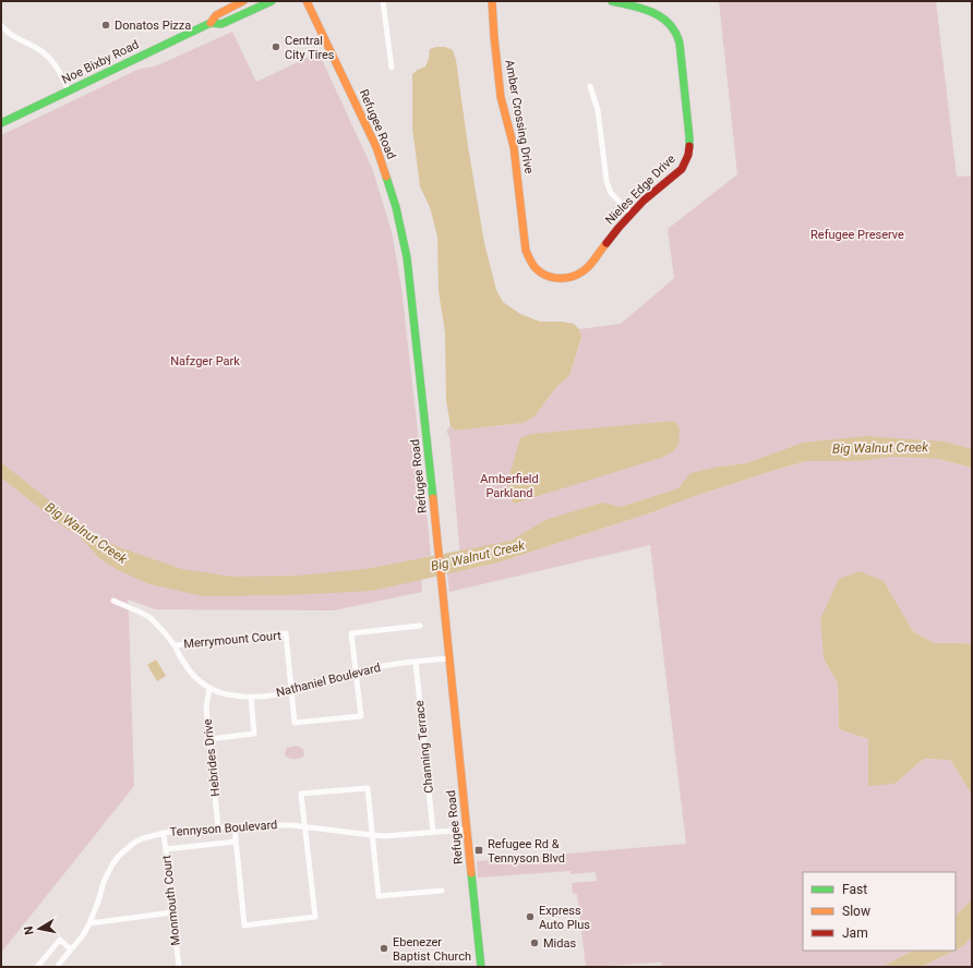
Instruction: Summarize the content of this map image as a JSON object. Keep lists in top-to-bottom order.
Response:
{
  "streets": {
    "street": [
      "Noe Bixby Road",
      "Amber Crossing Drive",
      "Refugee Road",
      "Nieles Edge Drive",
      "Merrymount Court",
      "Nathaniel Boulevard",
      "Channing Terrace",
      "Hebrides Drive",
      "Tennyson Boulevard",
      "Monmouth Court"
    ]
  },
  "crossings": [
    ["Amber Crossing Drive", "Nieles Edge Drive"],
    ["Refugee Road", "Nathaniel Boulevard"],
    ["Refugee Road", "Tennyson Boulevard"],
    ["Merrymount Court", "Nathaniel Boulevard"],
    ["Nathaniel Boulevard", "Channing Terrace"],
    ["Nathaniel Boulevard", "Hebrides Drive"],
    ["Channing Terrace", "Tennyson Boulevard"],
    ["Hebrides Drive", "Tennyson Boulevard"],
    ["Tennyson Boulevard", "Monmouth Court"]
  ],
  "water": ["Big Walnut Creek"],
  "parks": ["Refugee Preserve", "Nafzger Park", "Amberfield Parkland"],
  "places": {
    "other": [
      "Donatos Pizza",
      "Central City Tires",
      "Express Auto Plus",
      "Midas",
      "Ebenezer Baptist Church"
    ],
    "transit": ["Refugee Rd & Tennyson Blvd"]
  },
  "legend": ["Fast", "Slow", "Jam"],
  "north": "left"
}
